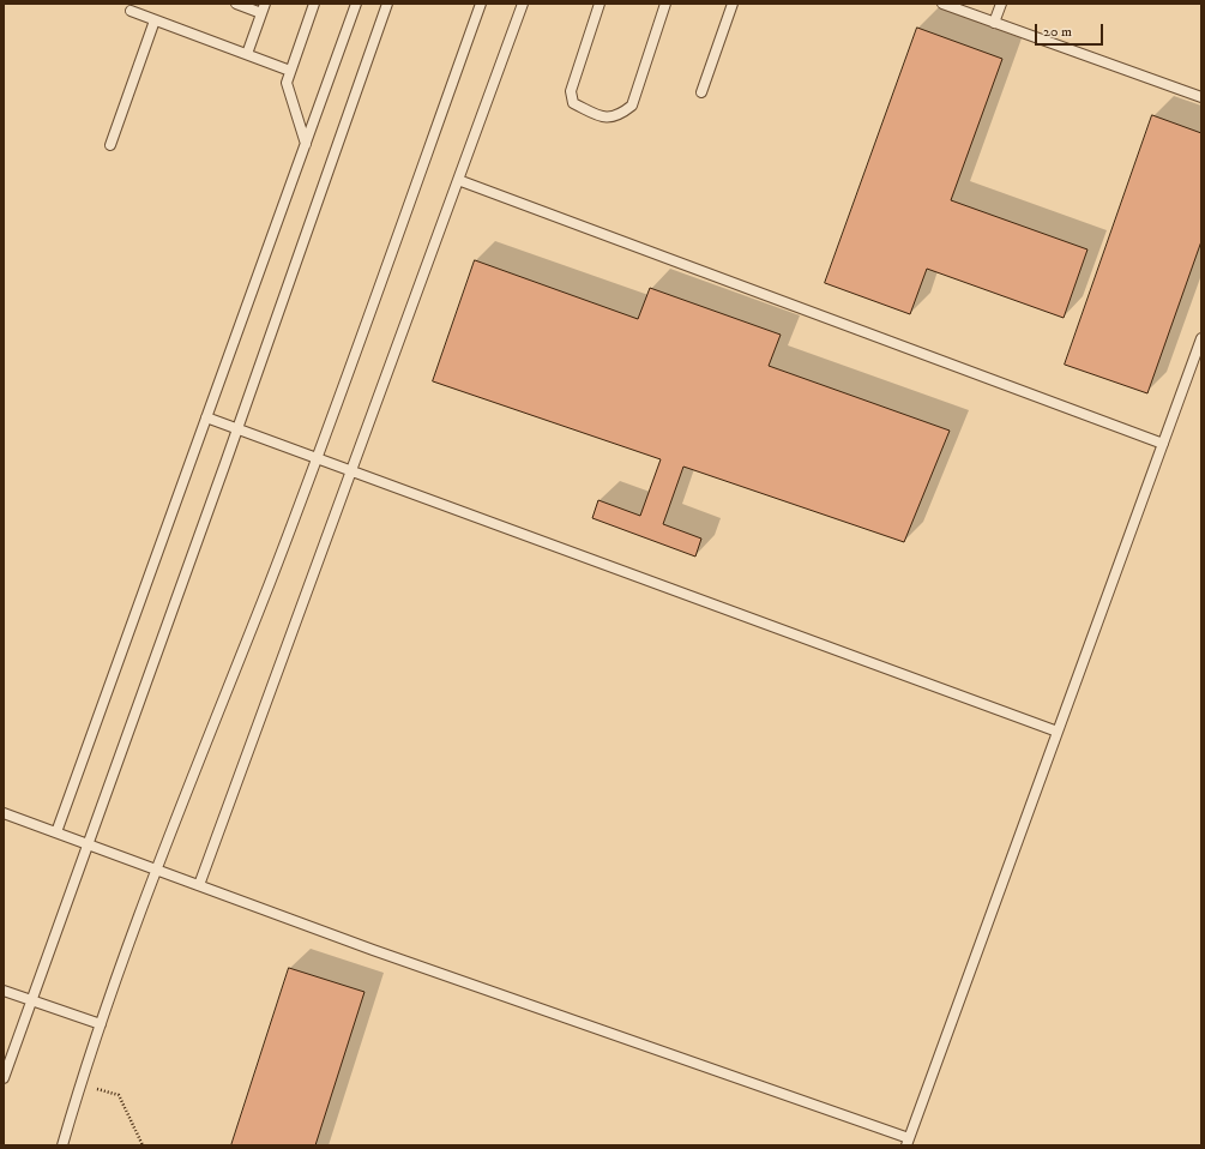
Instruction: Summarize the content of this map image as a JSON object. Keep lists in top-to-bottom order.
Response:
{
  "scale_bar": "20 m"
}
